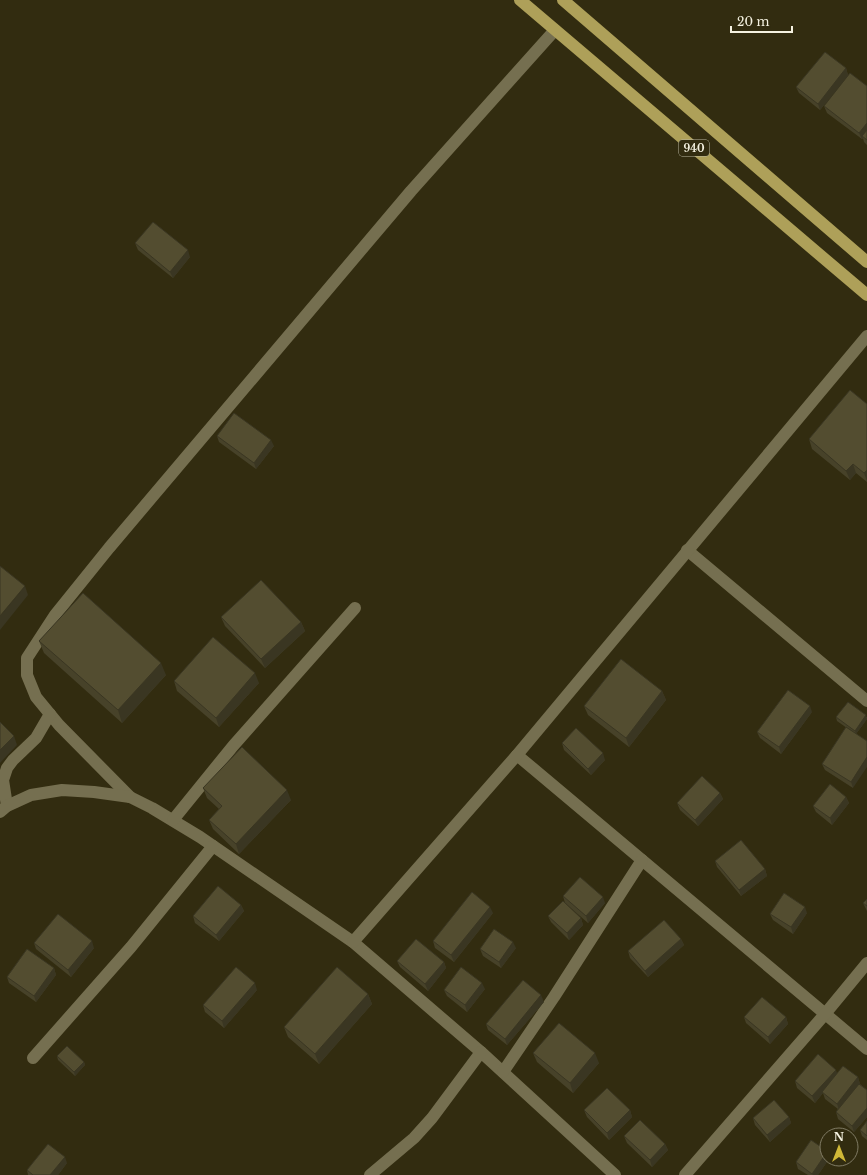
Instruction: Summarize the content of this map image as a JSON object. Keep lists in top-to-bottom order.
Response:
{
  "streets": {
    "highway": ["940"]
  },
  "scale_bar": "20 m",
  "north": "top"
}
